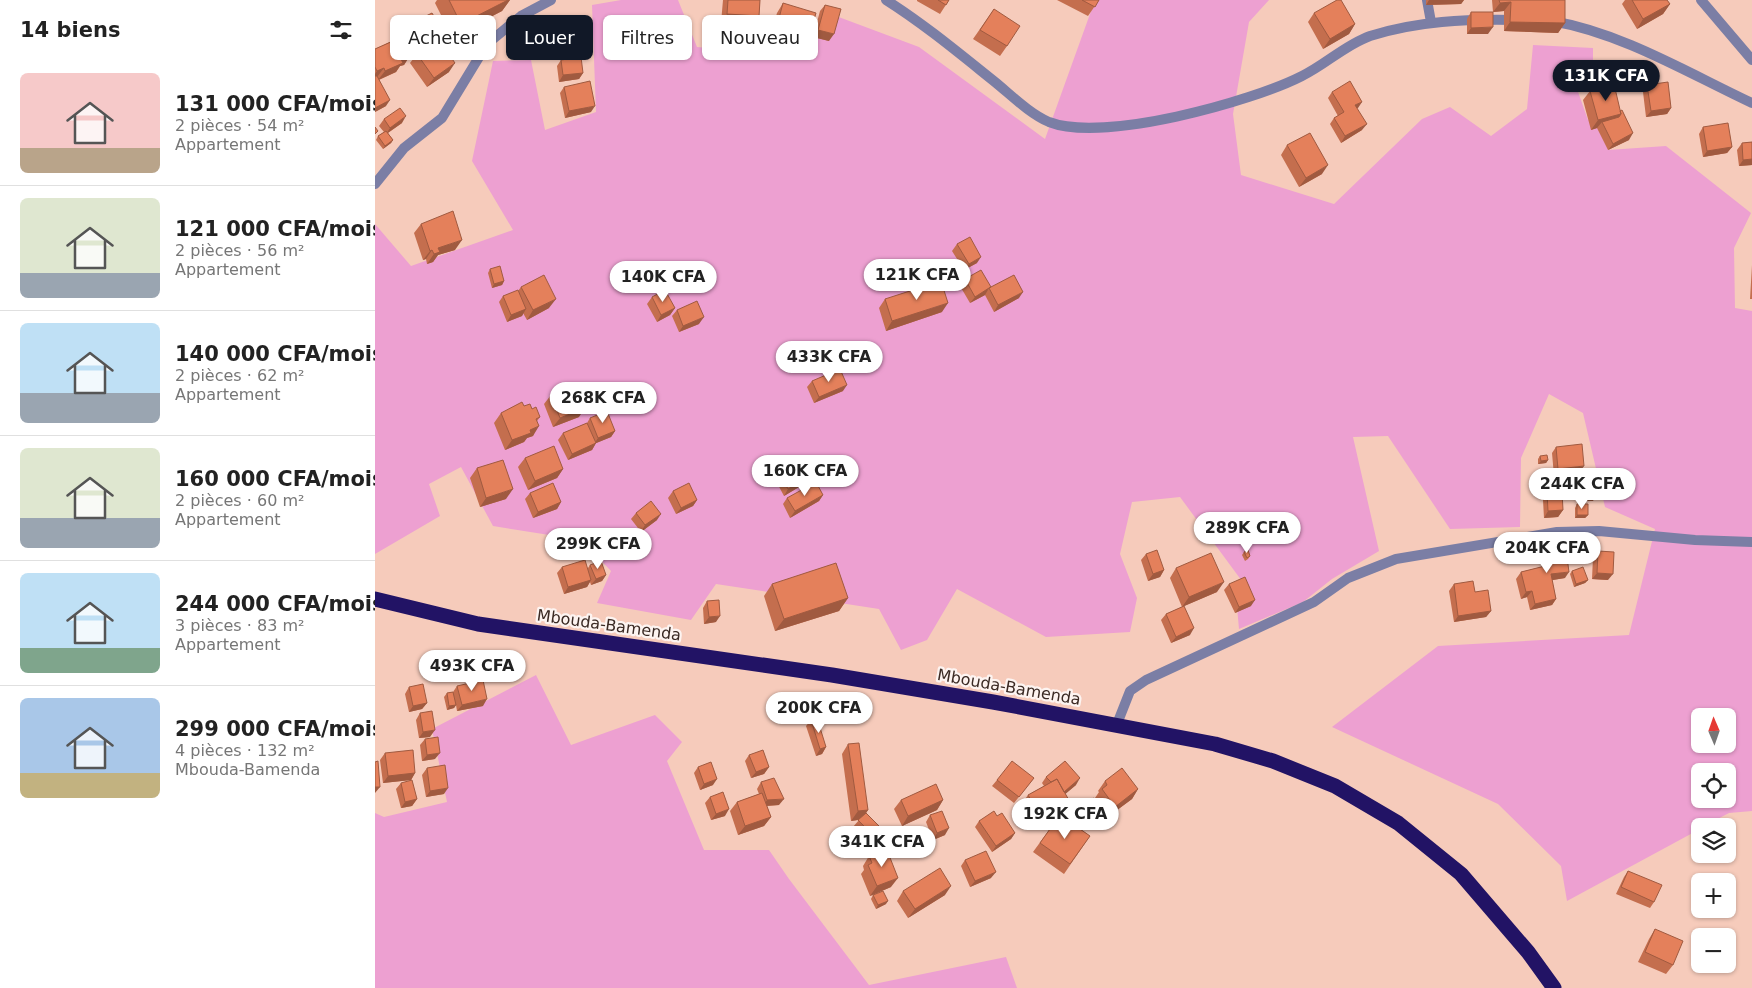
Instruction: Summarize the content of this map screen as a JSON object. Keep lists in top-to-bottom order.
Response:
{
  "streets": {
    "highway": ["Mbouda-Bamenda"]
  },
  "north": "top",
  "page": {
    "heading": "14 biens",
    "chip": [
      "Acheter",
      "Louer",
      "Filtres",
      "Nouveau"
    ],
    "list": [
      {
        "name": "131 000 CFA/mois",
        "note": "2 pièces · 54 m² · Appartement"
      },
      {
        "name": "121 000 CFA/mois",
        "note": "2 pièces · 56 m² · Appartement"
      },
      {
        "name": "140 000 CFA/mois",
        "note": "2 pièces · 62 m² · Appartement"
      },
      {
        "name": "160 000 CFA/mois",
        "note": "2 pièces · 60 m² · Appartement"
      },
      {
        "name": "244 000 CFA/mois",
        "note": "3 pièces · 83 m² · Appartement"
      },
      {
        "name": "299 000 CFA/mois",
        "note": "4 pièces · 132 m² · Mbouda-Bamenda"
      }
    ],
    "price": [
      "131K CFA",
      "121K CFA",
      "140K CFA",
      "433K CFA",
      "268K CFA",
      "160K CFA",
      "244K CFA",
      "289K CFA",
      "299K CFA",
      "204K CFA",
      "493K CFA",
      "200K CFA",
      "192K CFA",
      "341K CFA"
    ],
    "map_buttons": ["+", "−"]
  }
}
